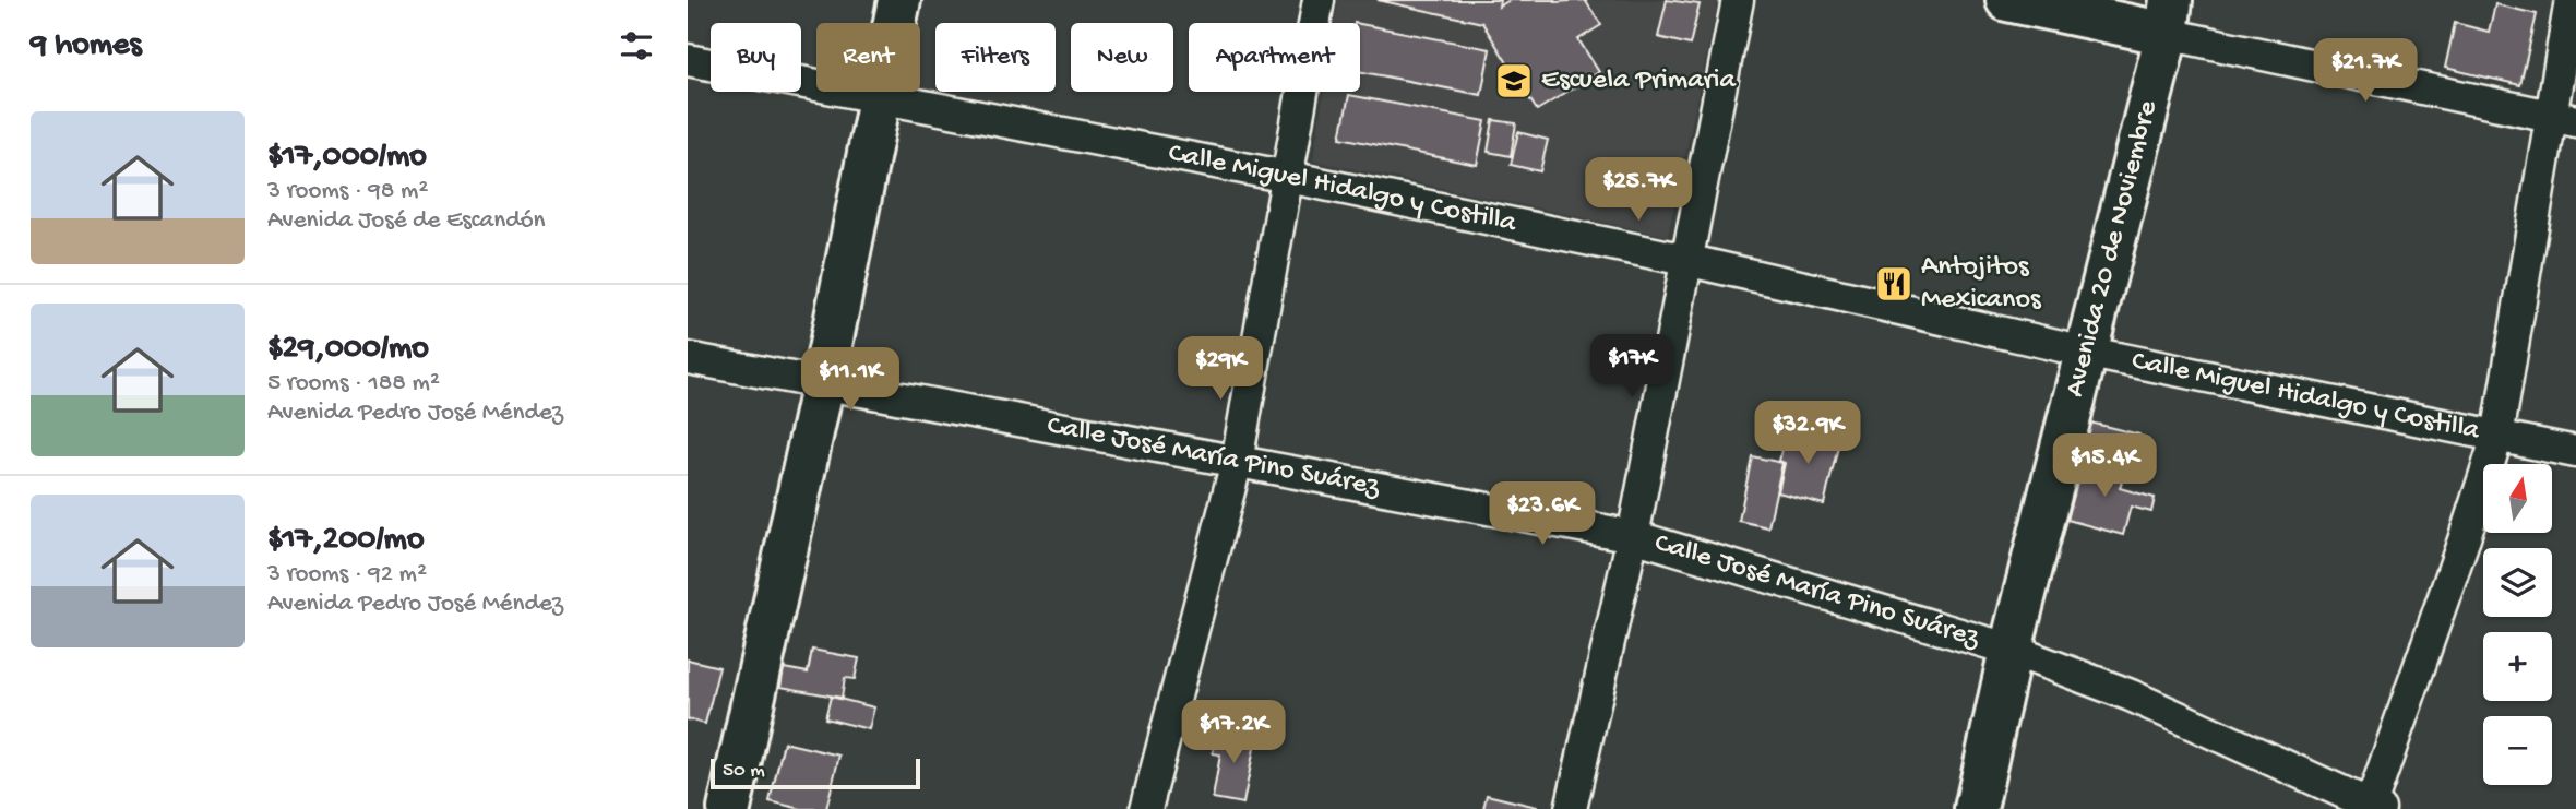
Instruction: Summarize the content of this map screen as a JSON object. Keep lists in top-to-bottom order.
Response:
{
  "streets": {
    "main road": ["Avenida 20 de Noviembre"],
    "street": ["Calle Miguel Hidalgo y Costilla", "Calle José María Pino Suárez"]
  },
  "crossings": [
    ["Calle Miguel Hidalgo y Costilla", "Avenida 20 de Noviembre"],
    ["Avenida 20 de Noviembre", "Calle José María Pino Suárez"]
  ],
  "places": {
    "school or university": ["Escuela Primaria"],
    "restaurant": ["Antojitos Mexicanos"]
  },
  "scale_bar": "50 m",
  "north": "top",
  "page": {
    "heading": "9 homes",
    "chip": [
      "Buy",
      "Rent",
      "Filters",
      "New",
      "Apartment"
    ],
    "price": [
      "$21.7K",
      "$25.7K",
      "$17K",
      "$29K",
      "$11.1K",
      "$32.9K",
      "$15.4K",
      "$23.6K",
      "$17.2K"
    ],
    "list": [
      {
        "name": "$17,000/mo",
        "note": "3 rooms · 98 m² · Avenida José de Escandón"
      },
      {
        "name": "$29,000/mo",
        "note": "5 rooms · 188 m² · Avenida Pedro José Méndez"
      },
      {
        "name": "$17,200/mo",
        "note": "3 rooms · 92 m² · Avenida Pedro José Méndez"
      }
    ],
    "map_buttons": ["+", "−"],
    "scale": "50 m"
  }
}
